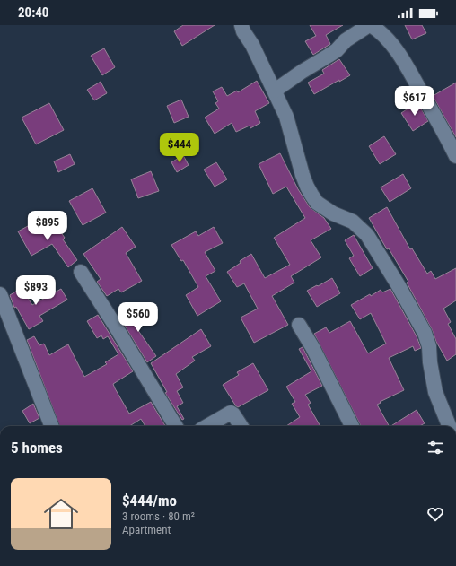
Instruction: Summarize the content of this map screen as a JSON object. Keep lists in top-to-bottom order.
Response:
{
  "page": {
    "status": "20:40",
    "price": [
      "$617",
      "$444",
      "$895",
      "$893",
      "$560"
    ],
    "heading": "5 homes",
    "list": [
      {
        "name": "$444/mo",
        "note": "3 rooms · 80 m² · Apartment"
      }
    ]
  }
}
